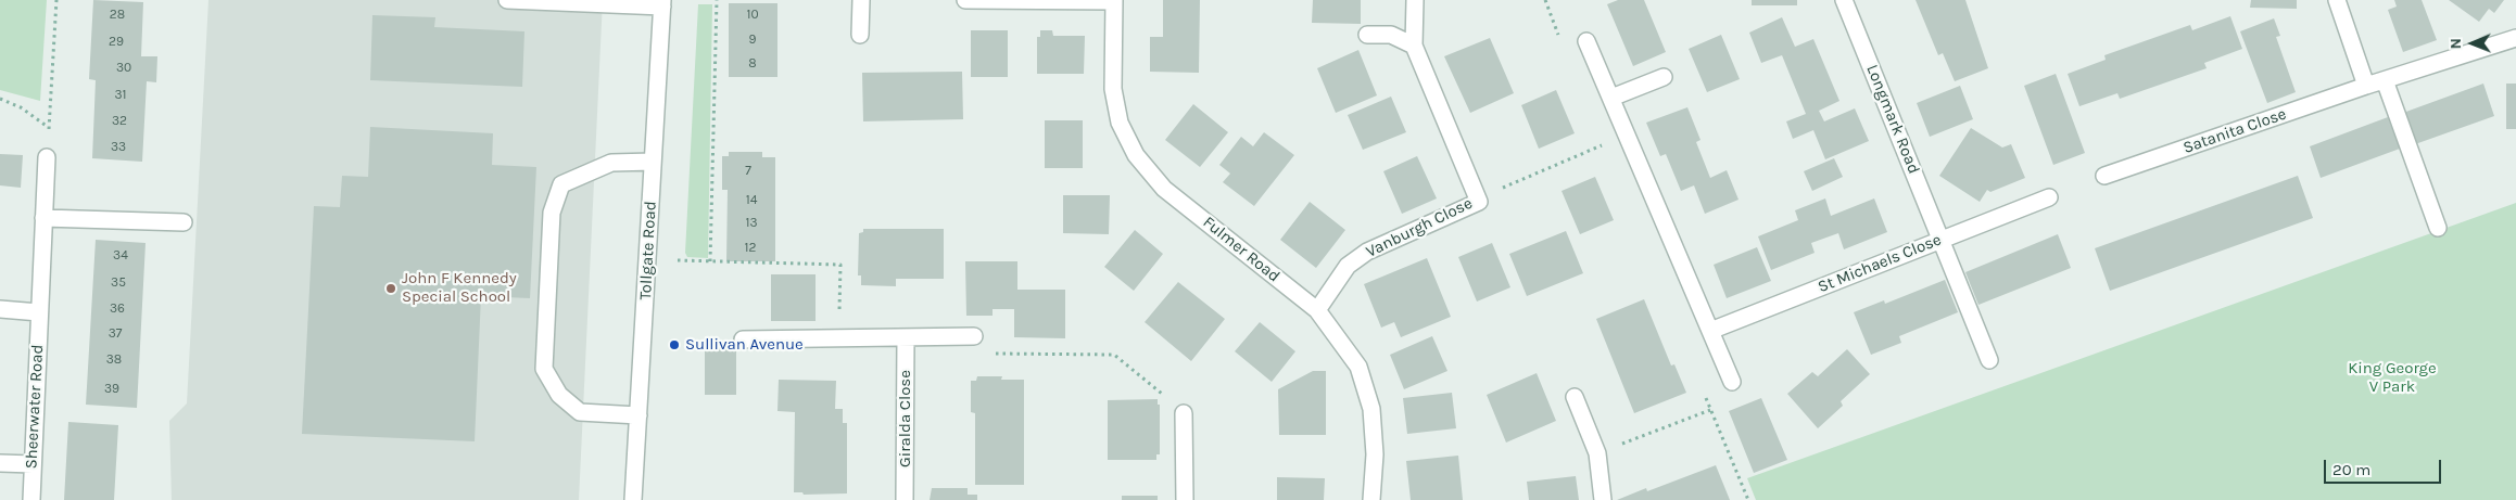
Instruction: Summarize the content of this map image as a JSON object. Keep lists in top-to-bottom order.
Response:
{
  "streets": {
    "street": [
      "Longmark Road",
      "Satanita Close",
      "Vanburgh Close",
      "Fulmer Road",
      "Tollgate Road",
      "St Michaels Close",
      "Sheerwater Road",
      "Giralda Close"
    ]
  },
  "crossings": [
    ["Longmark Road", "St Michaels Close"],
    ["Vanburgh Close", "Fulmer Road"]
  ],
  "parks": ["King George V Park"],
  "places": ["John F Kennedy Special School", "Sullivan Avenue"],
  "house_numbers": [
    "28",
    "10",
    "9",
    "29",
    "8",
    "30",
    "31",
    "32",
    "33",
    "7",
    "14",
    "13",
    "12",
    "34",
    "35",
    "36",
    "37",
    "38",
    "39"
  ],
  "scale_bar": "20 m",
  "north": "left"
}
